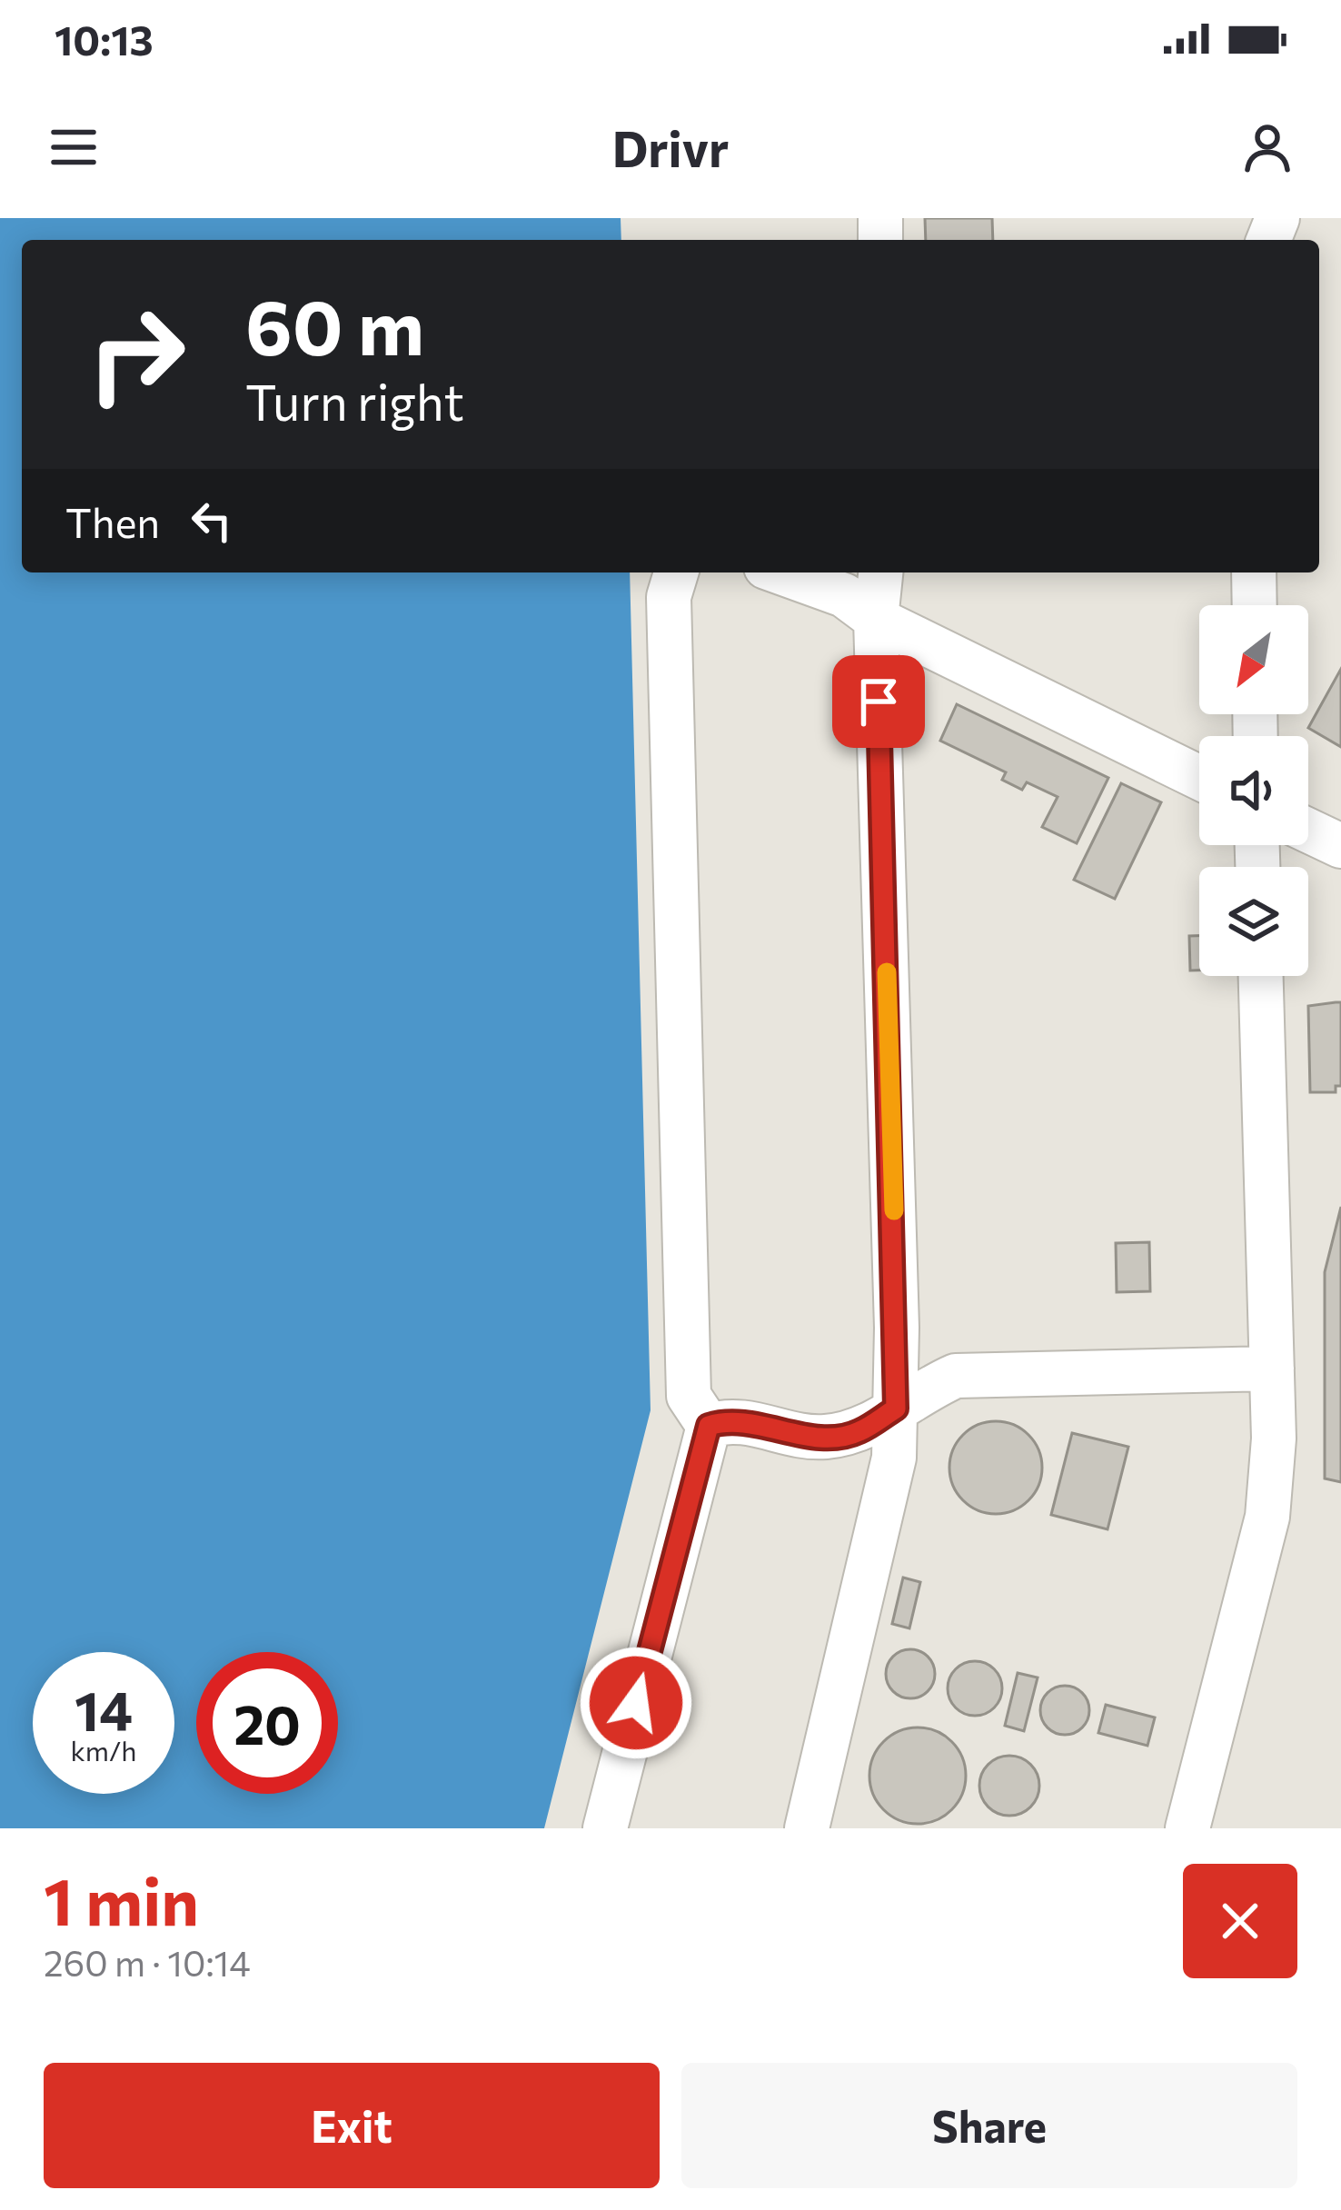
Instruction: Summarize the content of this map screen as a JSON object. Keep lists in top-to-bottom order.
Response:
{
  "north": "bottom left",
  "page": {
    "status": "10:13",
    "header": "Drivr",
    "turn": ["60 m", "Turn right"],
    "then": "Then",
    "speed": "14 km/h",
    "limit": "20",
    "heading": ["1 min", "260 m · 10:14"],
    "buttons": ["Exit", "Share"]
  }
}
